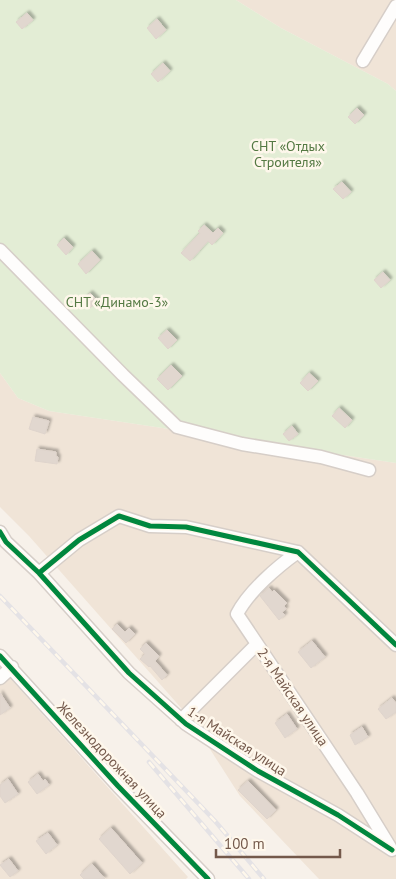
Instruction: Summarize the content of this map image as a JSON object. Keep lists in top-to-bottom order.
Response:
{
  "streets": {
    "street": ["2-я Майская улица", "1-я Майская улица", "Железнодорожная улица"]
  },
  "crossings": [
    ["2-я Майская улица", "1-я Майская улица"]
  ],
  "parks": ["СНТ «Отдых Строителя»", "СНТ «Динамо-3»"],
  "scale_bar": "100 m"
}
